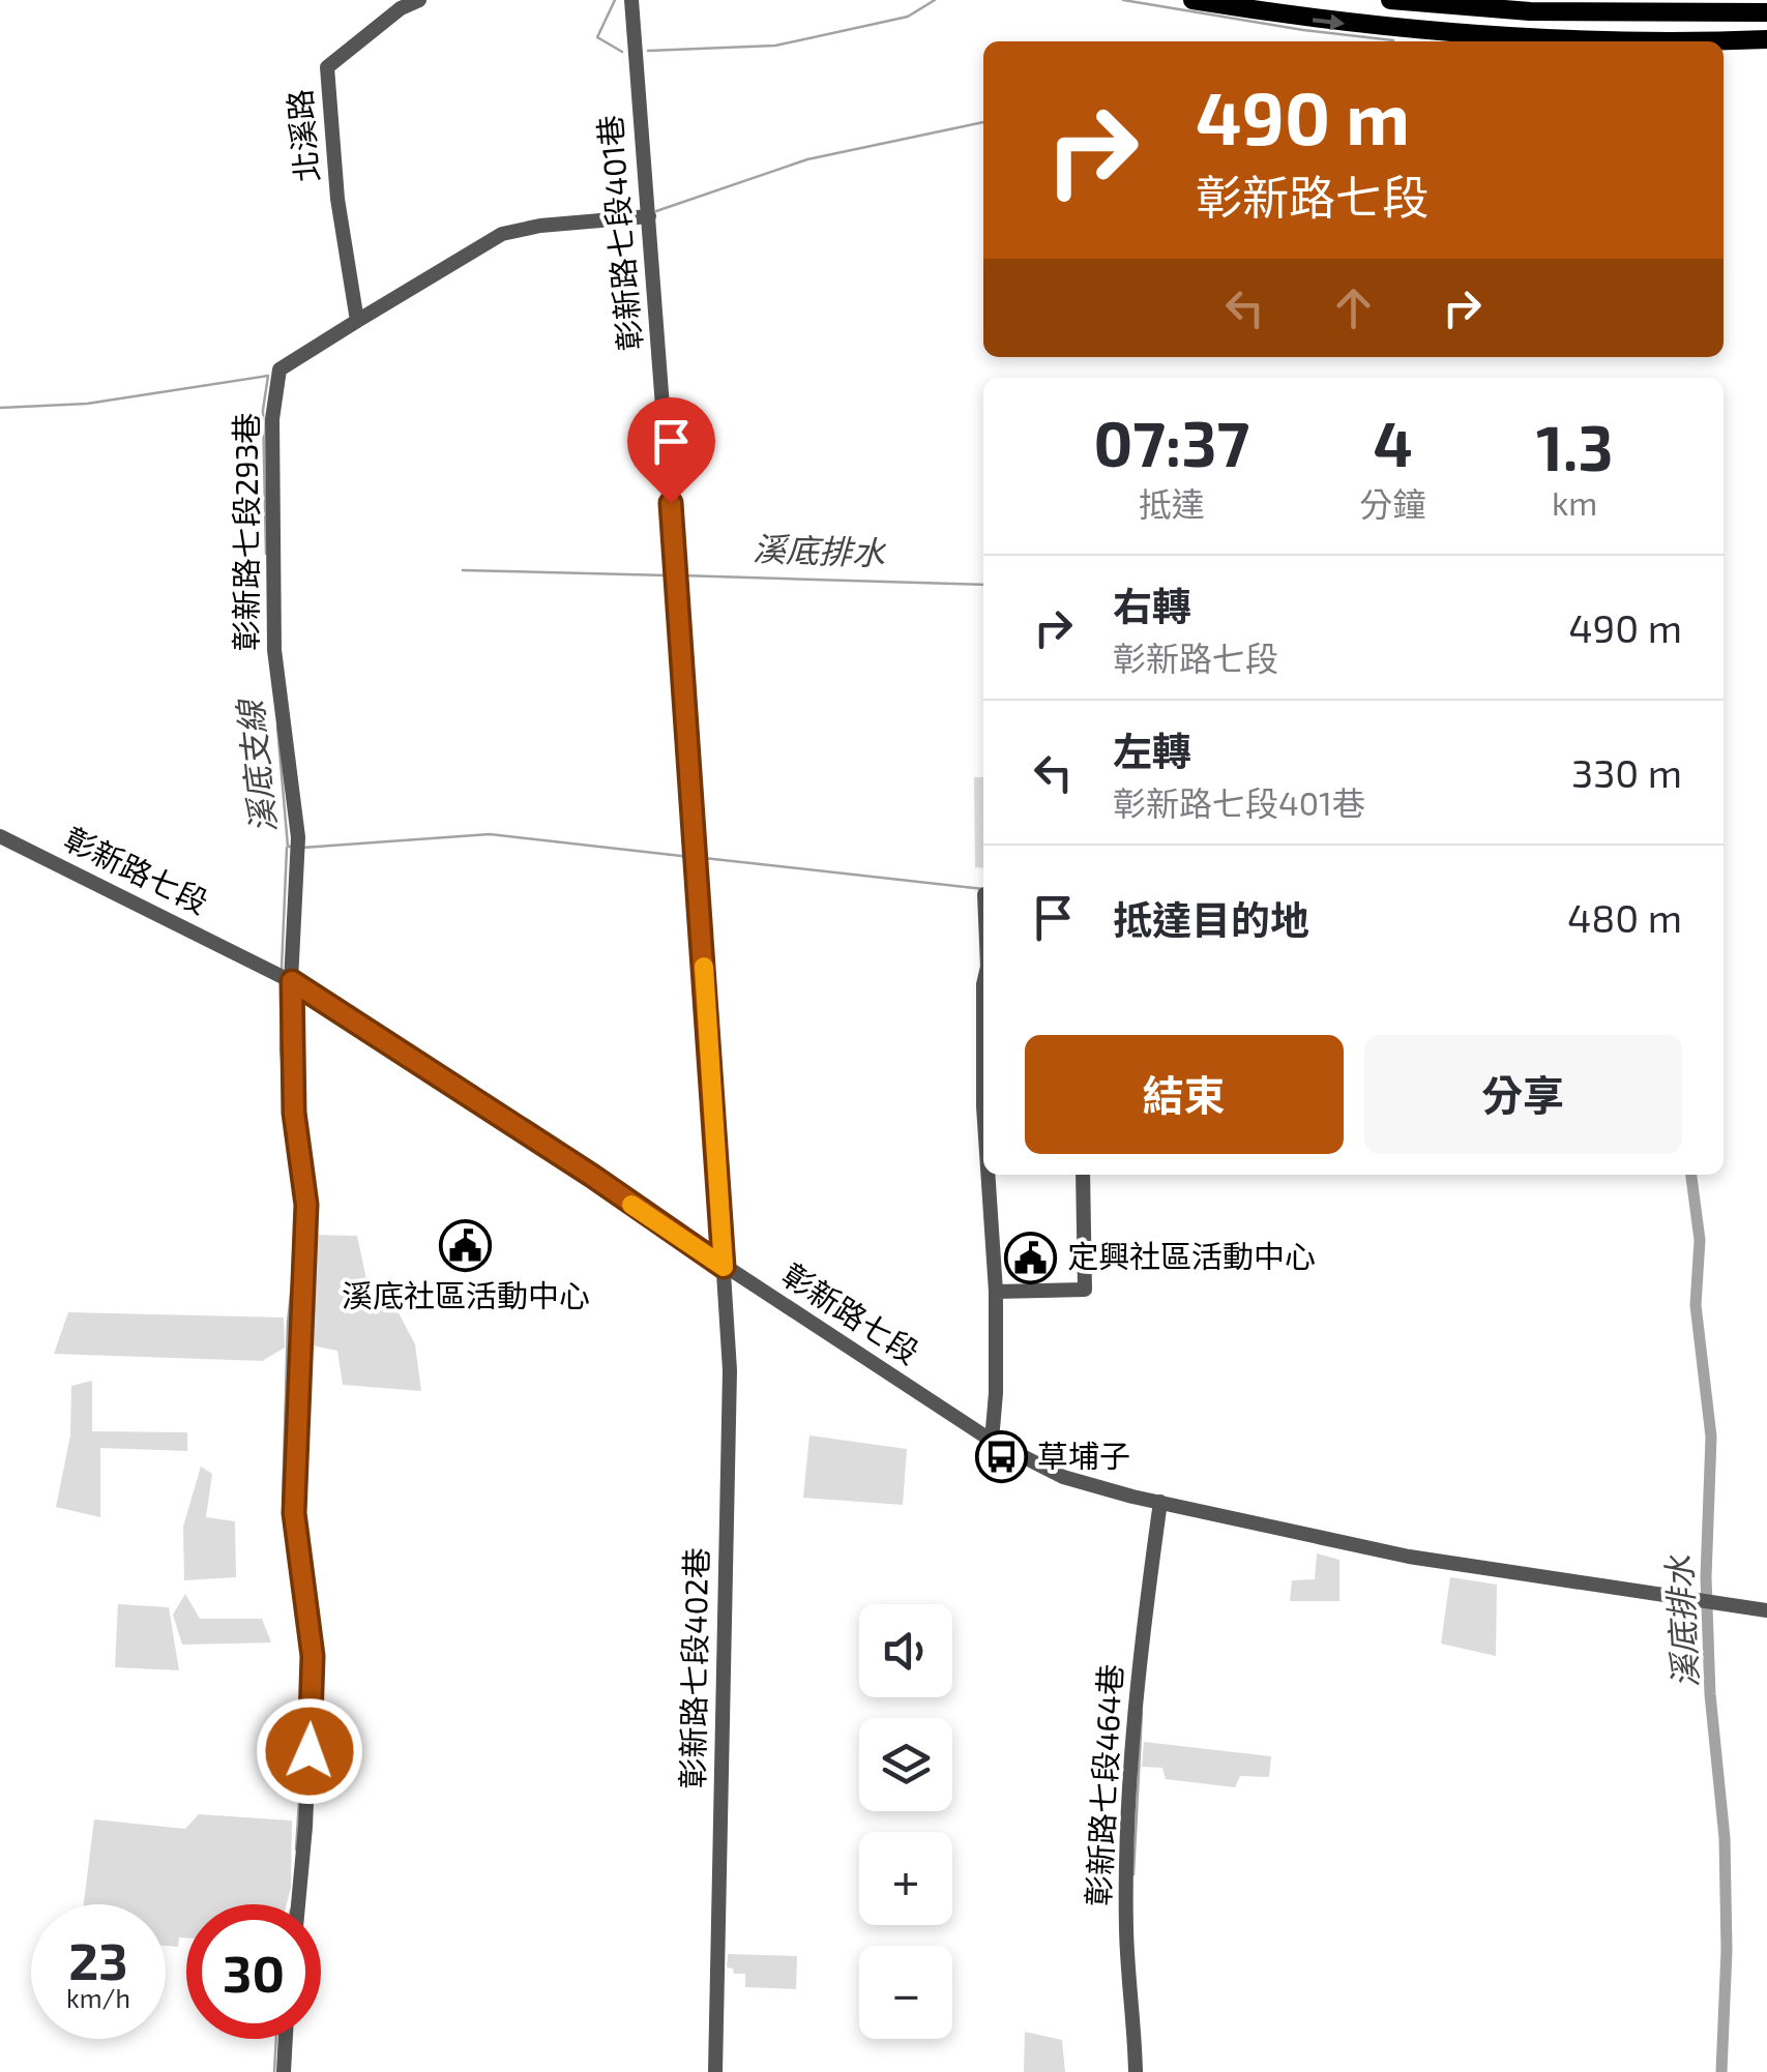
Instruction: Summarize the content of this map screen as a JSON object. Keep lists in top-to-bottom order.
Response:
{
  "streets": {
    "street": [
      "北溪路",
      "彰新路七段401巷",
      "彰新路七段293巷",
      "彰新路七段",
      "彰新路七段402巷",
      "彰新路七段464巷"
    ]
  },
  "crossings": [
    ["北溪路", "彰新路七段293巷"],
    ["彰新路七段401巷", "彰新路七段"],
    ["彰新路七段401巷", "彰新路七段402巷"],
    ["彰新路七段293巷", "彰新路七段"],
    ["彰新路七段", "彰新路七段402巷"],
    ["彰新路七段", "彰新路七段464巷"]
  ],
  "water": ["溪底排水", "溪底支線"],
  "places": {
    "public building": ["溪底社區活動中心", "定興社區活動中心"],
    "bus stop": ["草埔子"]
  },
  "page": {
    "turn": ["490 m", "彰新路七段"],
    "eta": [
      "07:37",
      "抵達",
      "4",
      "分鐘",
      "1.3",
      "km"
    ],
    "list": [
      {
        "name": "右轉",
        "note": "彰新路七段",
        "value": "490 m"
      },
      {
        "name": "左轉",
        "note": "彰新路七段401巷",
        "value": "330 m"
      },
      {
        "name": "抵達目的地",
        "value": "480 m"
      }
    ],
    "buttons": ["結束", "分享"],
    "map_buttons": ["+", "−"],
    "speed": "23 km/h",
    "limit": "30"
  }
}
